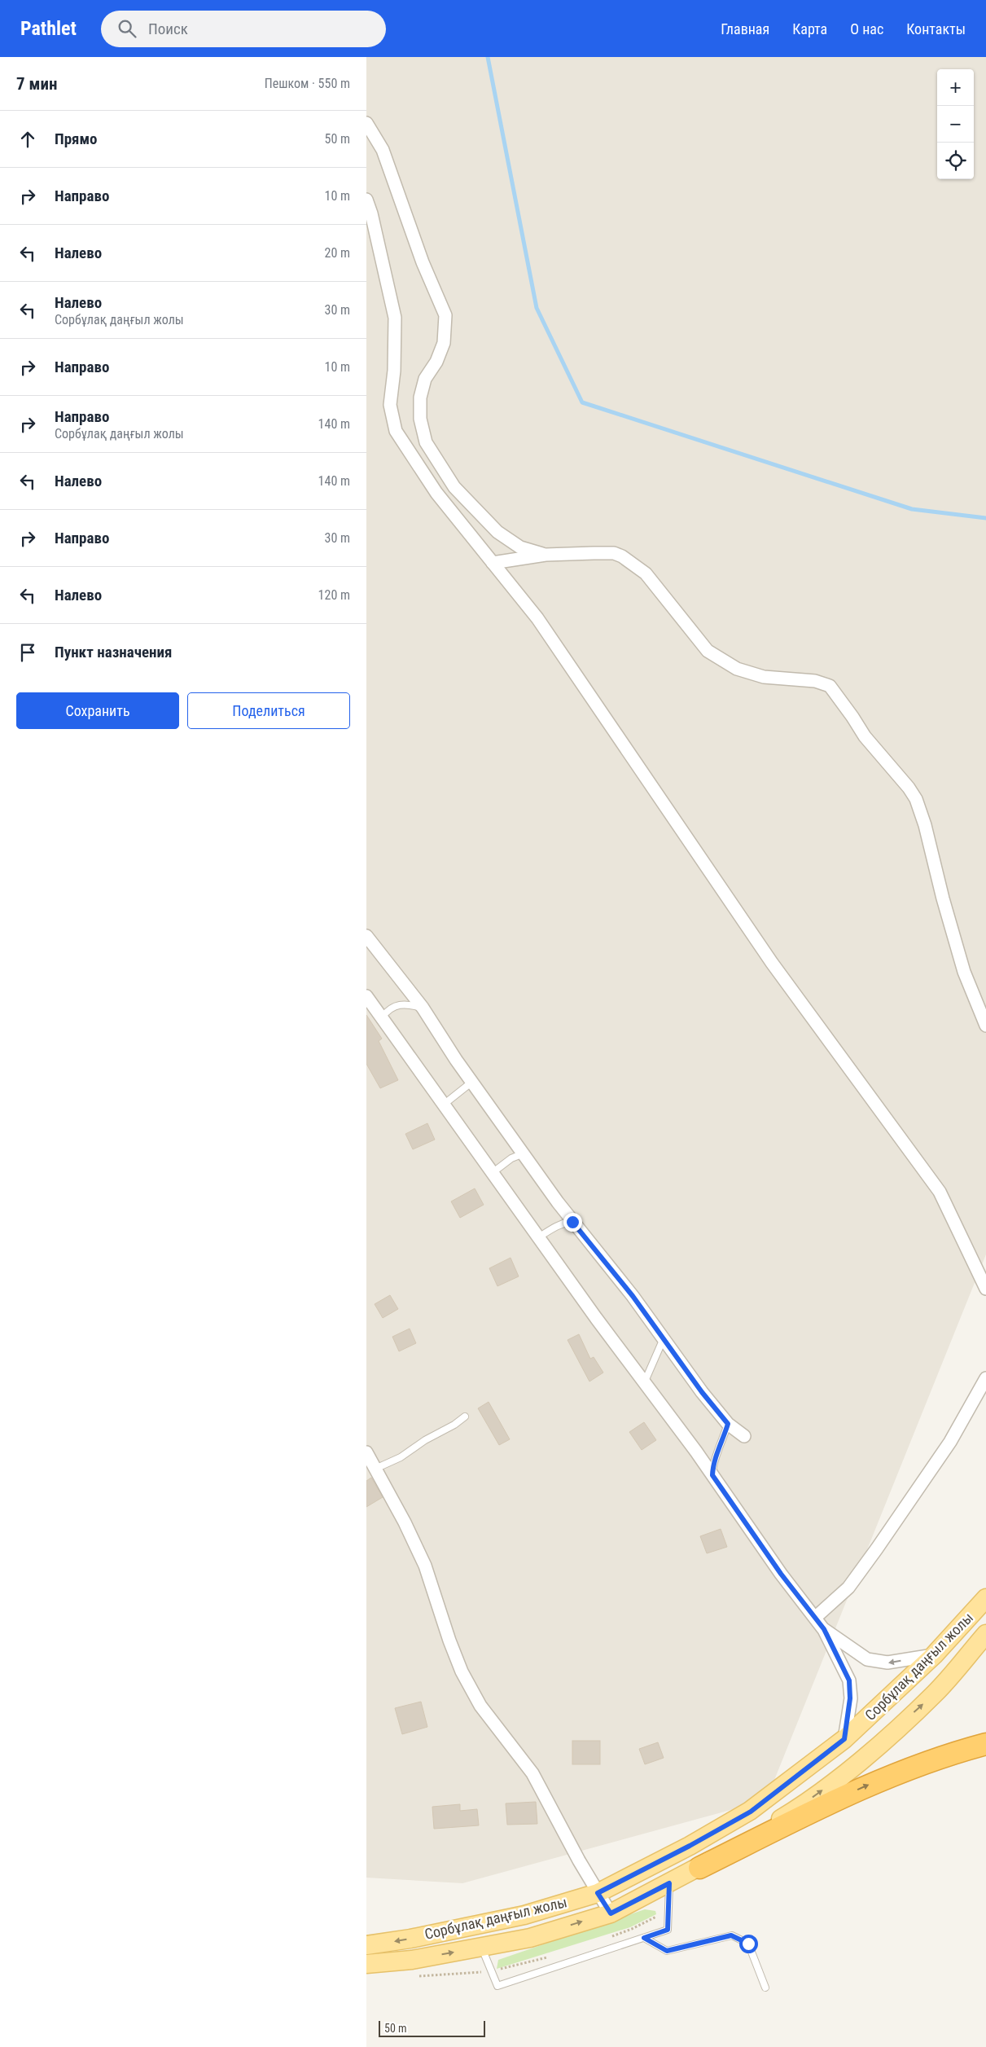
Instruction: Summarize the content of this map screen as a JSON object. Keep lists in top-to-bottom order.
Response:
{
  "streets": {
    "main road": ["Сорбұлақ даңғыл жолы"]
  },
  "scale_bar": "50 m",
  "page": {
    "header": "Pathlet",
    "search": "Поиск",
    "nav": [
      "Главная",
      "Карта",
      "О нас",
      "Контакты"
    ],
    "heading": ["7 мин", "Пешком · 550 m"],
    "map_buttons": ["+", "−"],
    "list": [
      ["Прямо", "50 m"],
      ["Направо", "10 m"],
      ["Налево", "20 m"],
      ["Налево", "Сорбұлақ даңғыл жолы", "30 m"],
      ["Направо", "10 m"],
      ["Направо", "Сорбұлақ даңғыл жолы", "140 m"],
      ["Налево", "140 m"],
      ["Направо", "30 m"],
      ["Налево", "120 m"],
      "Пункт назначения"
    ],
    "buttons": ["Сохранить", "Поделиться"],
    "scale": "50 m"
  }
}
